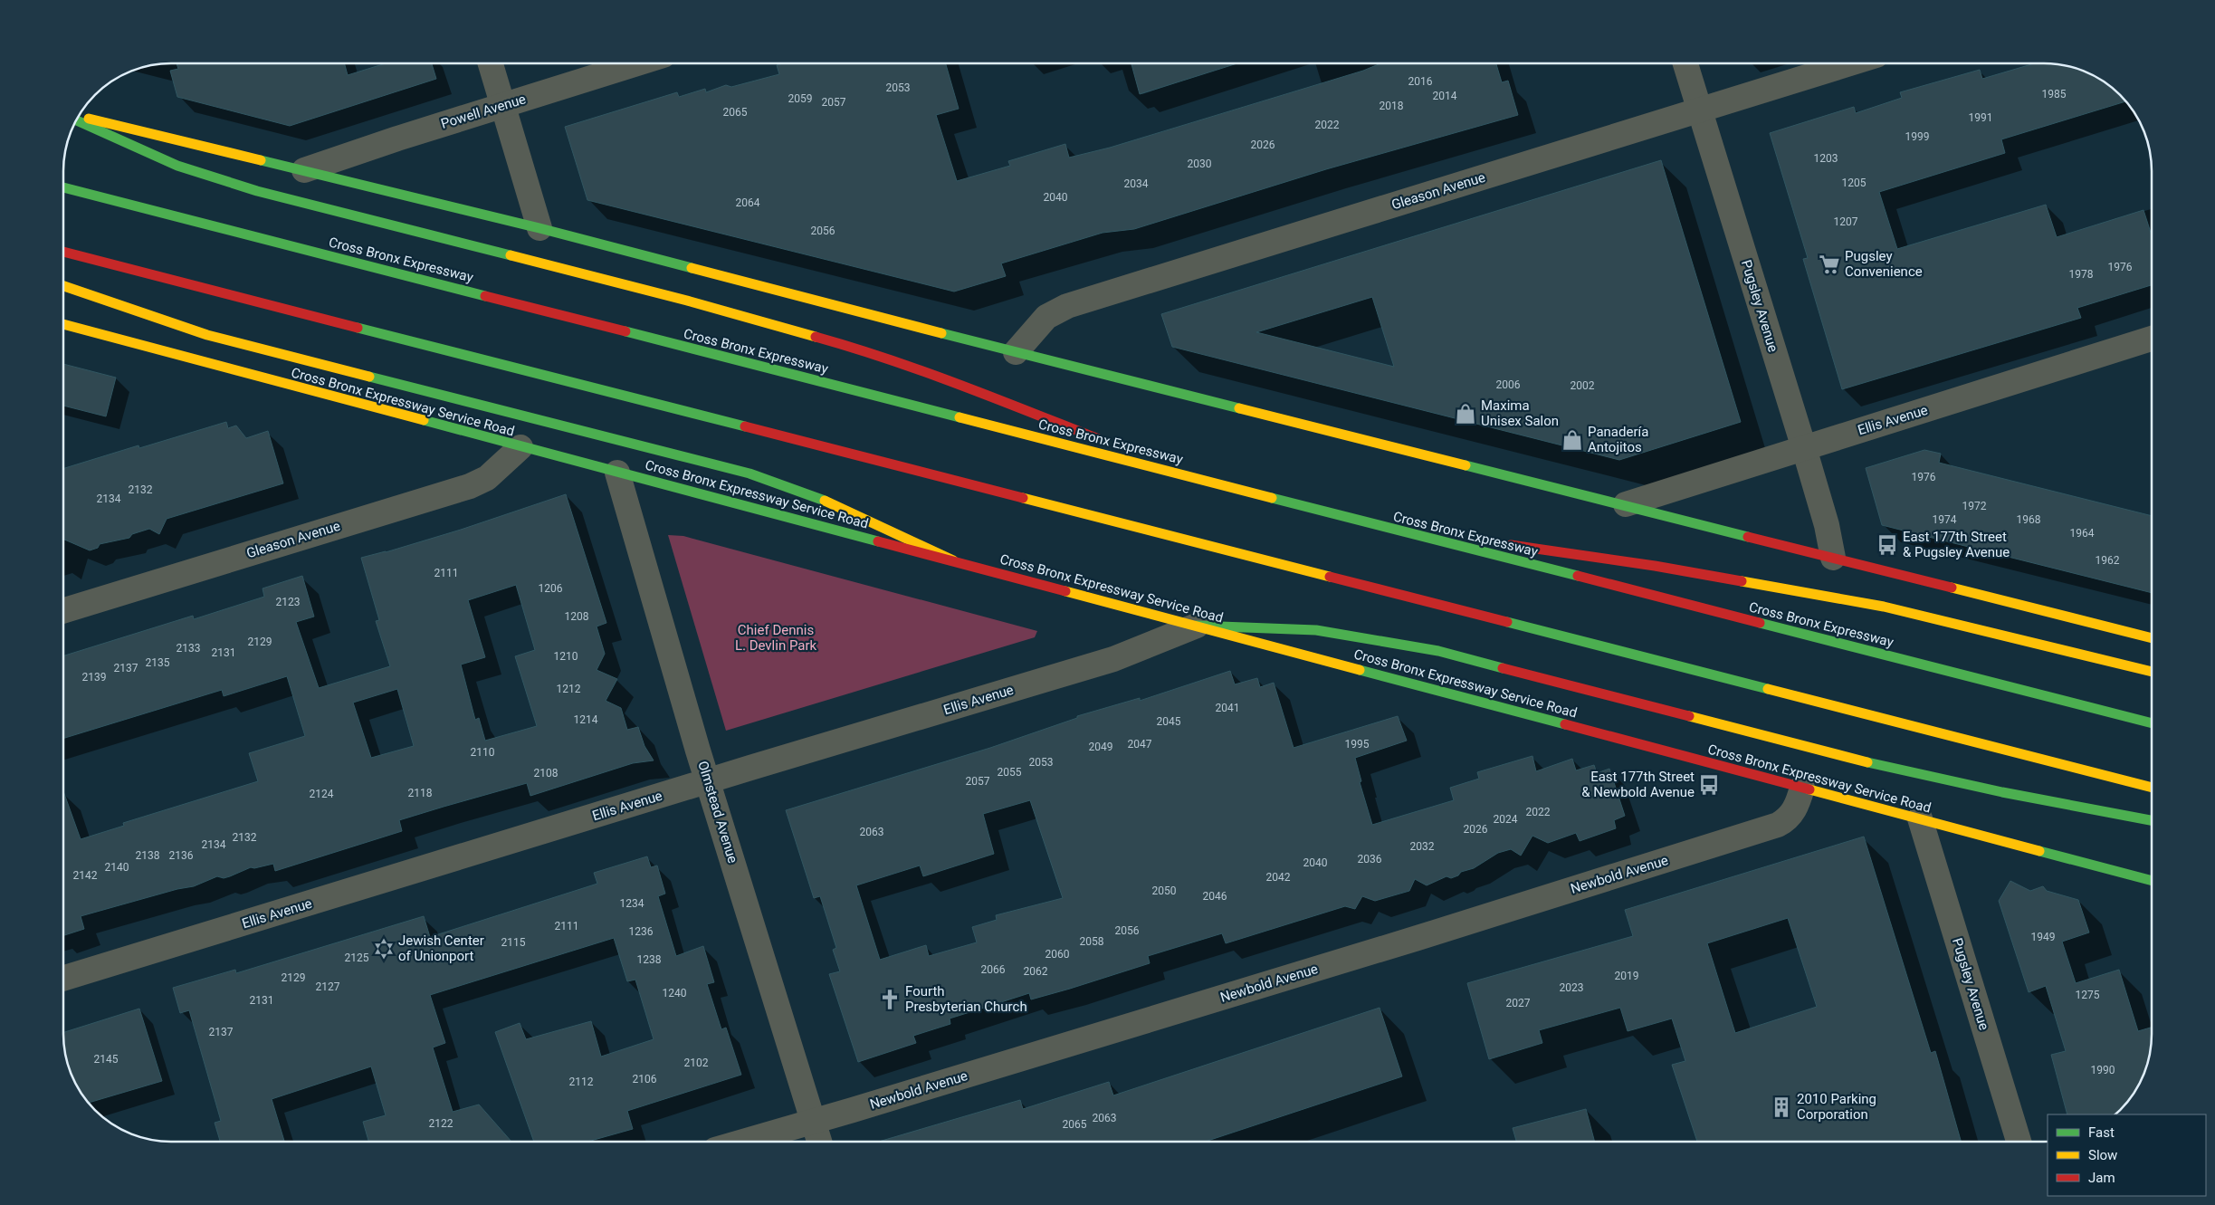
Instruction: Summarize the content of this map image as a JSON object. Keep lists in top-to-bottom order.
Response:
{
  "streets": {
    "main road": ["Cross Bronx Expressway", "Cross Bronx Expressway Service Road"],
    "street": [
      "Powell Avenue",
      "Gleason Avenue",
      "Pugsley Avenue",
      "Ellis Avenue",
      "Olmstead Avenue",
      "Newbold Avenue"
    ]
  },
  "crossings": [
    ["Gleason Avenue", "Pugsley Avenue"],
    ["Gleason Avenue", "Cross Bronx Expressway Service Road"],
    ["Pugsley Avenue", "Cross Bronx Expressway Service Road"],
    ["Pugsley Avenue", "Ellis Avenue"],
    ["Cross Bronx Expressway Service Road", "Ellis Avenue"],
    ["Cross Bronx Expressway Service Road", "Olmstead Avenue"],
    ["Cross Bronx Expressway Service Road", "Newbold Avenue"],
    ["Ellis Avenue", "Olmstead Avenue"],
    ["Olmstead Avenue", "Newbold Avenue"]
  ],
  "parks": ["Chief Dennis L. Devlin Park"],
  "places": {
    "supermarket": ["Pugsley Convenience"],
    "shop": ["Maxima Unisex Salon", "Panadería Antojitos"],
    "bus stop": ["East 177th Street & Pugsley Avenue", "East 177th Street & Newbold Avenue"],
    "synagogue": ["Jewish Center of Unionport"],
    "church": ["Fourth Presbyterian Church"],
    "building": ["2010 Parking Corporation"]
  },
  "house_numbers": [
    "2016",
    "2053",
    "1985",
    "2014",
    "2059",
    "2057",
    "2018",
    "2065",
    "1991",
    "2022",
    "1999",
    "2026",
    "1203",
    "2030",
    "1205",
    "2034",
    "2040",
    "2064",
    "1207",
    "2056",
    "1976",
    "1978",
    "2006",
    "2002",
    "1976",
    "2132",
    "2134",
    "1972",
    "1974",
    "1968",
    "1964",
    "1962",
    "2111",
    "1206",
    "2123",
    "1208",
    "2129",
    "2133",
    "2131",
    "1210",
    "2135",
    "2137",
    "2139",
    "1212",
    "2041",
    "1214",
    "2045",
    "2047",
    "1995",
    "2049",
    "2110",
    "2053",
    "2055",
    "2108",
    "2057",
    "2118",
    "2124",
    "2022",
    "2024",
    "2026",
    "2063",
    "2132",
    "2134",
    "2032",
    "2138",
    "2136",
    "2036",
    "2040",
    "2140",
    "2142",
    "2042",
    "2050",
    "2046",
    "1234",
    "2111",
    "2056",
    "1236",
    "1949",
    "2058",
    "2115",
    "2060",
    "2125",
    "1238",
    "2066",
    "2062",
    "2019",
    "2129",
    "2127",
    "2023",
    "1240",
    "1275",
    "2131",
    "2027",
    "2137",
    "2145",
    "2102",
    "1990",
    "2106",
    "2112",
    "2063",
    "2122",
    "2065"
  ],
  "legend": ["Fast", "Slow", "Jam"]
}
